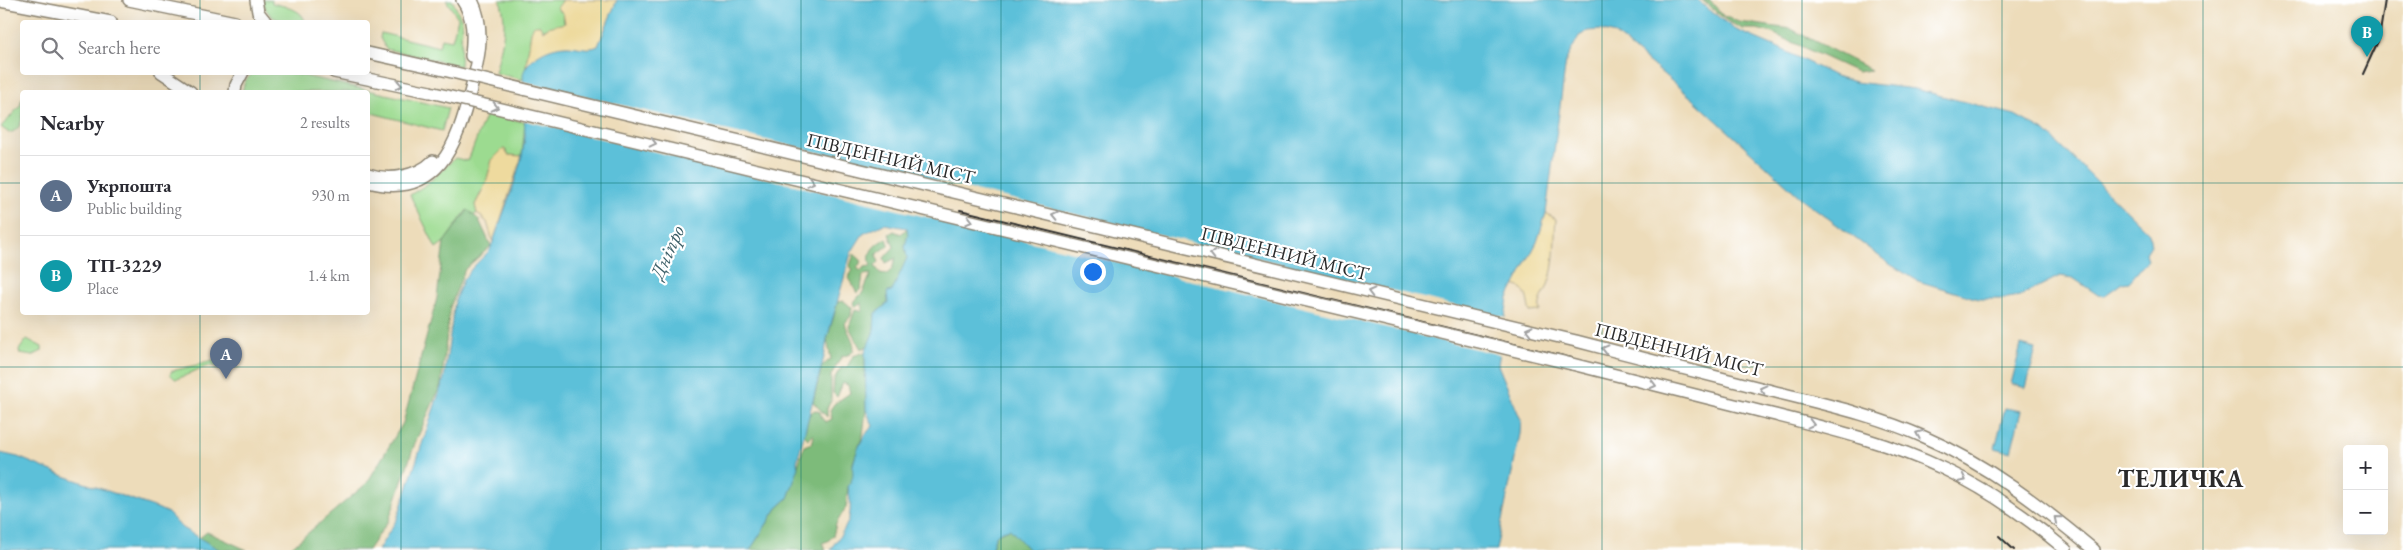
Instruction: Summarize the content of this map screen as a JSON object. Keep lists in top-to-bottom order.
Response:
{
  "streets": {
    "highway": ["ПІВДЕННИЙ МІСТ"]
  },
  "districts": ["ТЕЛИЧКА"],
  "water": ["Дніпро"],
  "page": {
    "pins": ["B", "A"],
    "search": "Search here",
    "heading": ["Nearby", "2 results"],
    "list": [
      {
        "mark": "A",
        "name": "Укрпошта",
        "note": "Public building",
        "value": "930 m"
      },
      {
        "mark": "B",
        "name": "ТП-3229",
        "note": "Place",
        "value": "1.4 km"
      }
    ],
    "map_buttons": ["+", "−"]
  }
}
